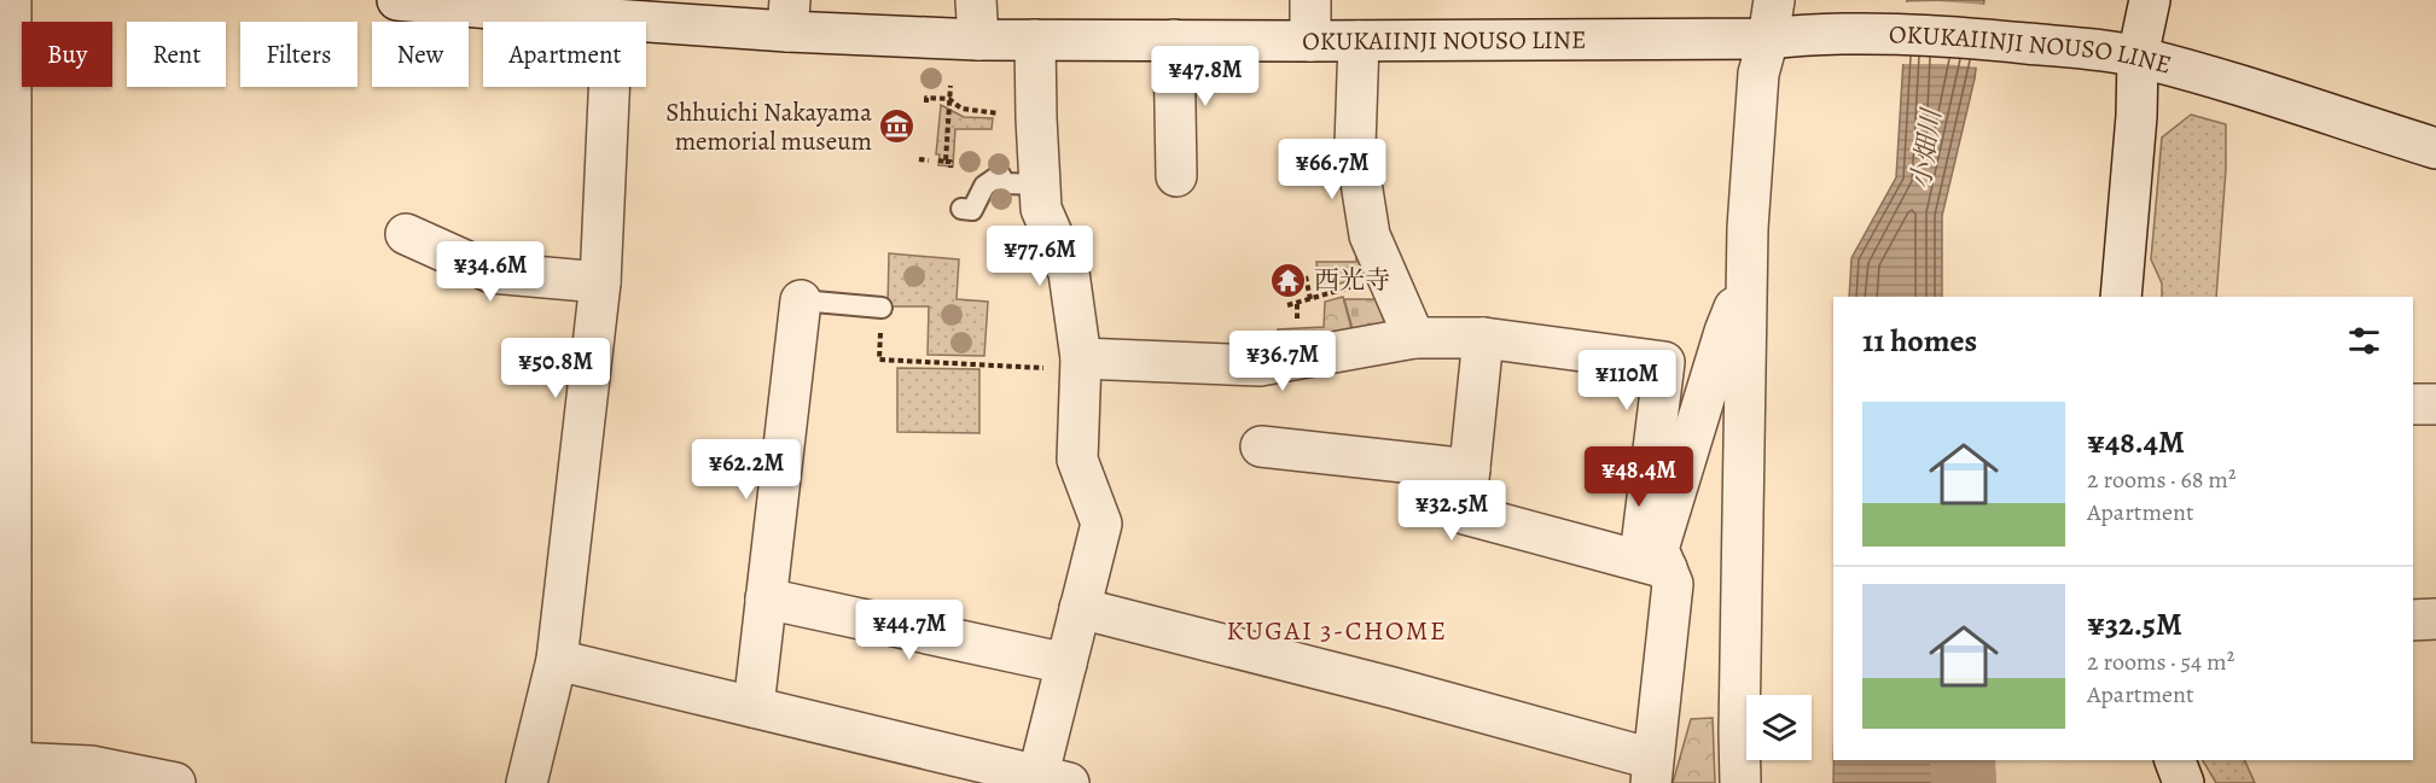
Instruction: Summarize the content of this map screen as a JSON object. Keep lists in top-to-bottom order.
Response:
{
  "streets": {
    "street": ["OKUKAIINJI NOUSO LINE"]
  },
  "districts": ["KUGAI 3-CHOME"],
  "water": ["小畑川"],
  "places": {
    "museum": ["Shhuichi Nakayama memorial museum"],
    "temple": ["西光寺"]
  },
  "page": {
    "chip": [
      "Buy",
      "Rent",
      "Filters",
      "New",
      "Apartment"
    ],
    "price": [
      "¥47.8M",
      "¥66.7M",
      "¥77.6M",
      "¥34.6M",
      "¥36.7M",
      "¥50.8M",
      "¥110M",
      "¥62.2M",
      "¥48.4M",
      "¥32.5M",
      "¥44.7M"
    ],
    "heading": "11 homes",
    "list": [
      {
        "name": "¥48.4M",
        "note": "2 rooms · 68 m² · Apartment"
      },
      {
        "name": "¥32.5M",
        "note": "2 rooms · 54 m² · Apartment"
      }
    ]
  }
}
